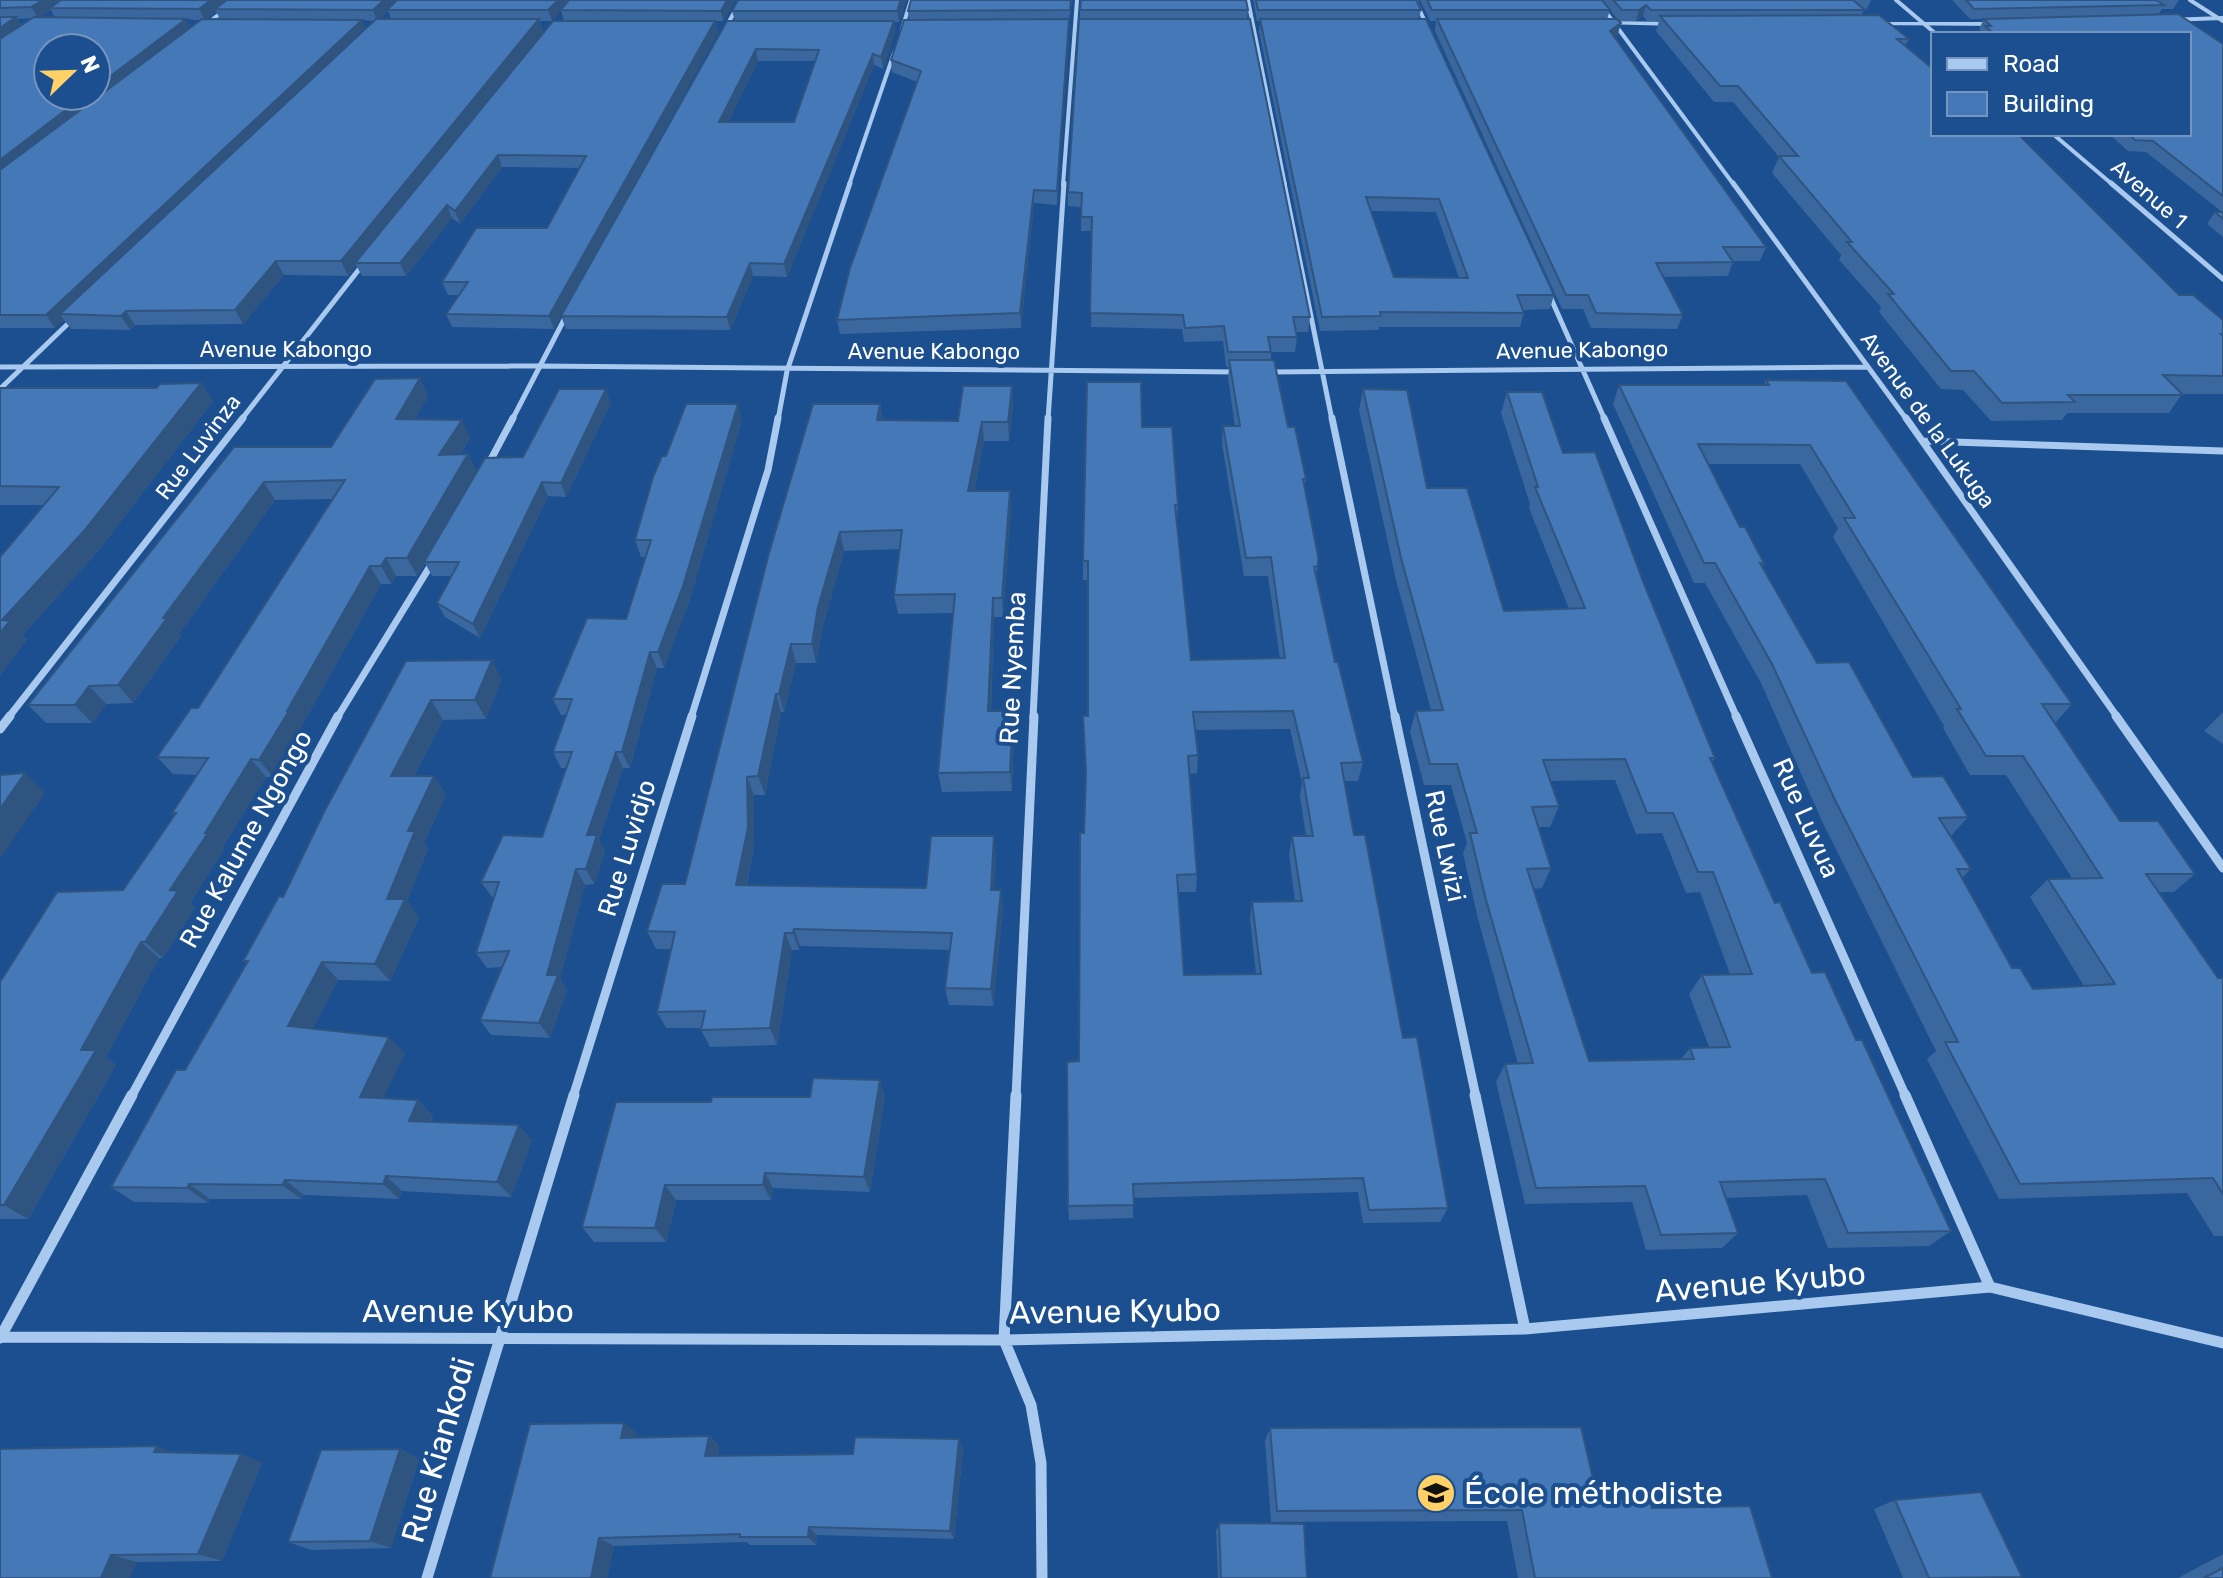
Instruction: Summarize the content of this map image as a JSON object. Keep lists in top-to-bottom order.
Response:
{
  "streets": {
    "street": [
      "Avenue 1",
      "Avenue Kabongo",
      "Avenue de la Lukuga",
      "Rue Luvinza",
      "Rue Nyemba",
      "Rue Luvua",
      "Rue Kalume Ngongo",
      "Rue Lwizi",
      "Rue Luvidjo",
      "Avenue Kyubo",
      "Rue Kiankodi"
    ]
  },
  "crossings": [
    ["Avenue Kabongo", "Avenue de la Lukuga"],
    ["Avenue Kabongo", "Rue Luvinza"],
    ["Avenue Kabongo", "Rue Nyemba"],
    ["Avenue Kabongo", "Rue Luvua"],
    ["Avenue Kabongo", "Rue Lwizi"],
    ["Avenue Kabongo", "Rue Luvidjo"],
    ["Rue Nyemba", "Avenue Kyubo"],
    ["Rue Luvua", "Avenue Kyubo"],
    ["Rue Kalume Ngongo", "Avenue Kyubo"],
    ["Rue Lwizi", "Avenue Kyubo"],
    ["Rue Luvidjo", "Avenue Kyubo"],
    ["Rue Luvidjo", "Rue Kiankodi"],
    ["Avenue Kyubo", "Rue Kiankodi"]
  ],
  "places": {
    "school or university": ["École méthodiste"]
  },
  "legend": ["Road", "Building"],
  "north": "top right"
}
